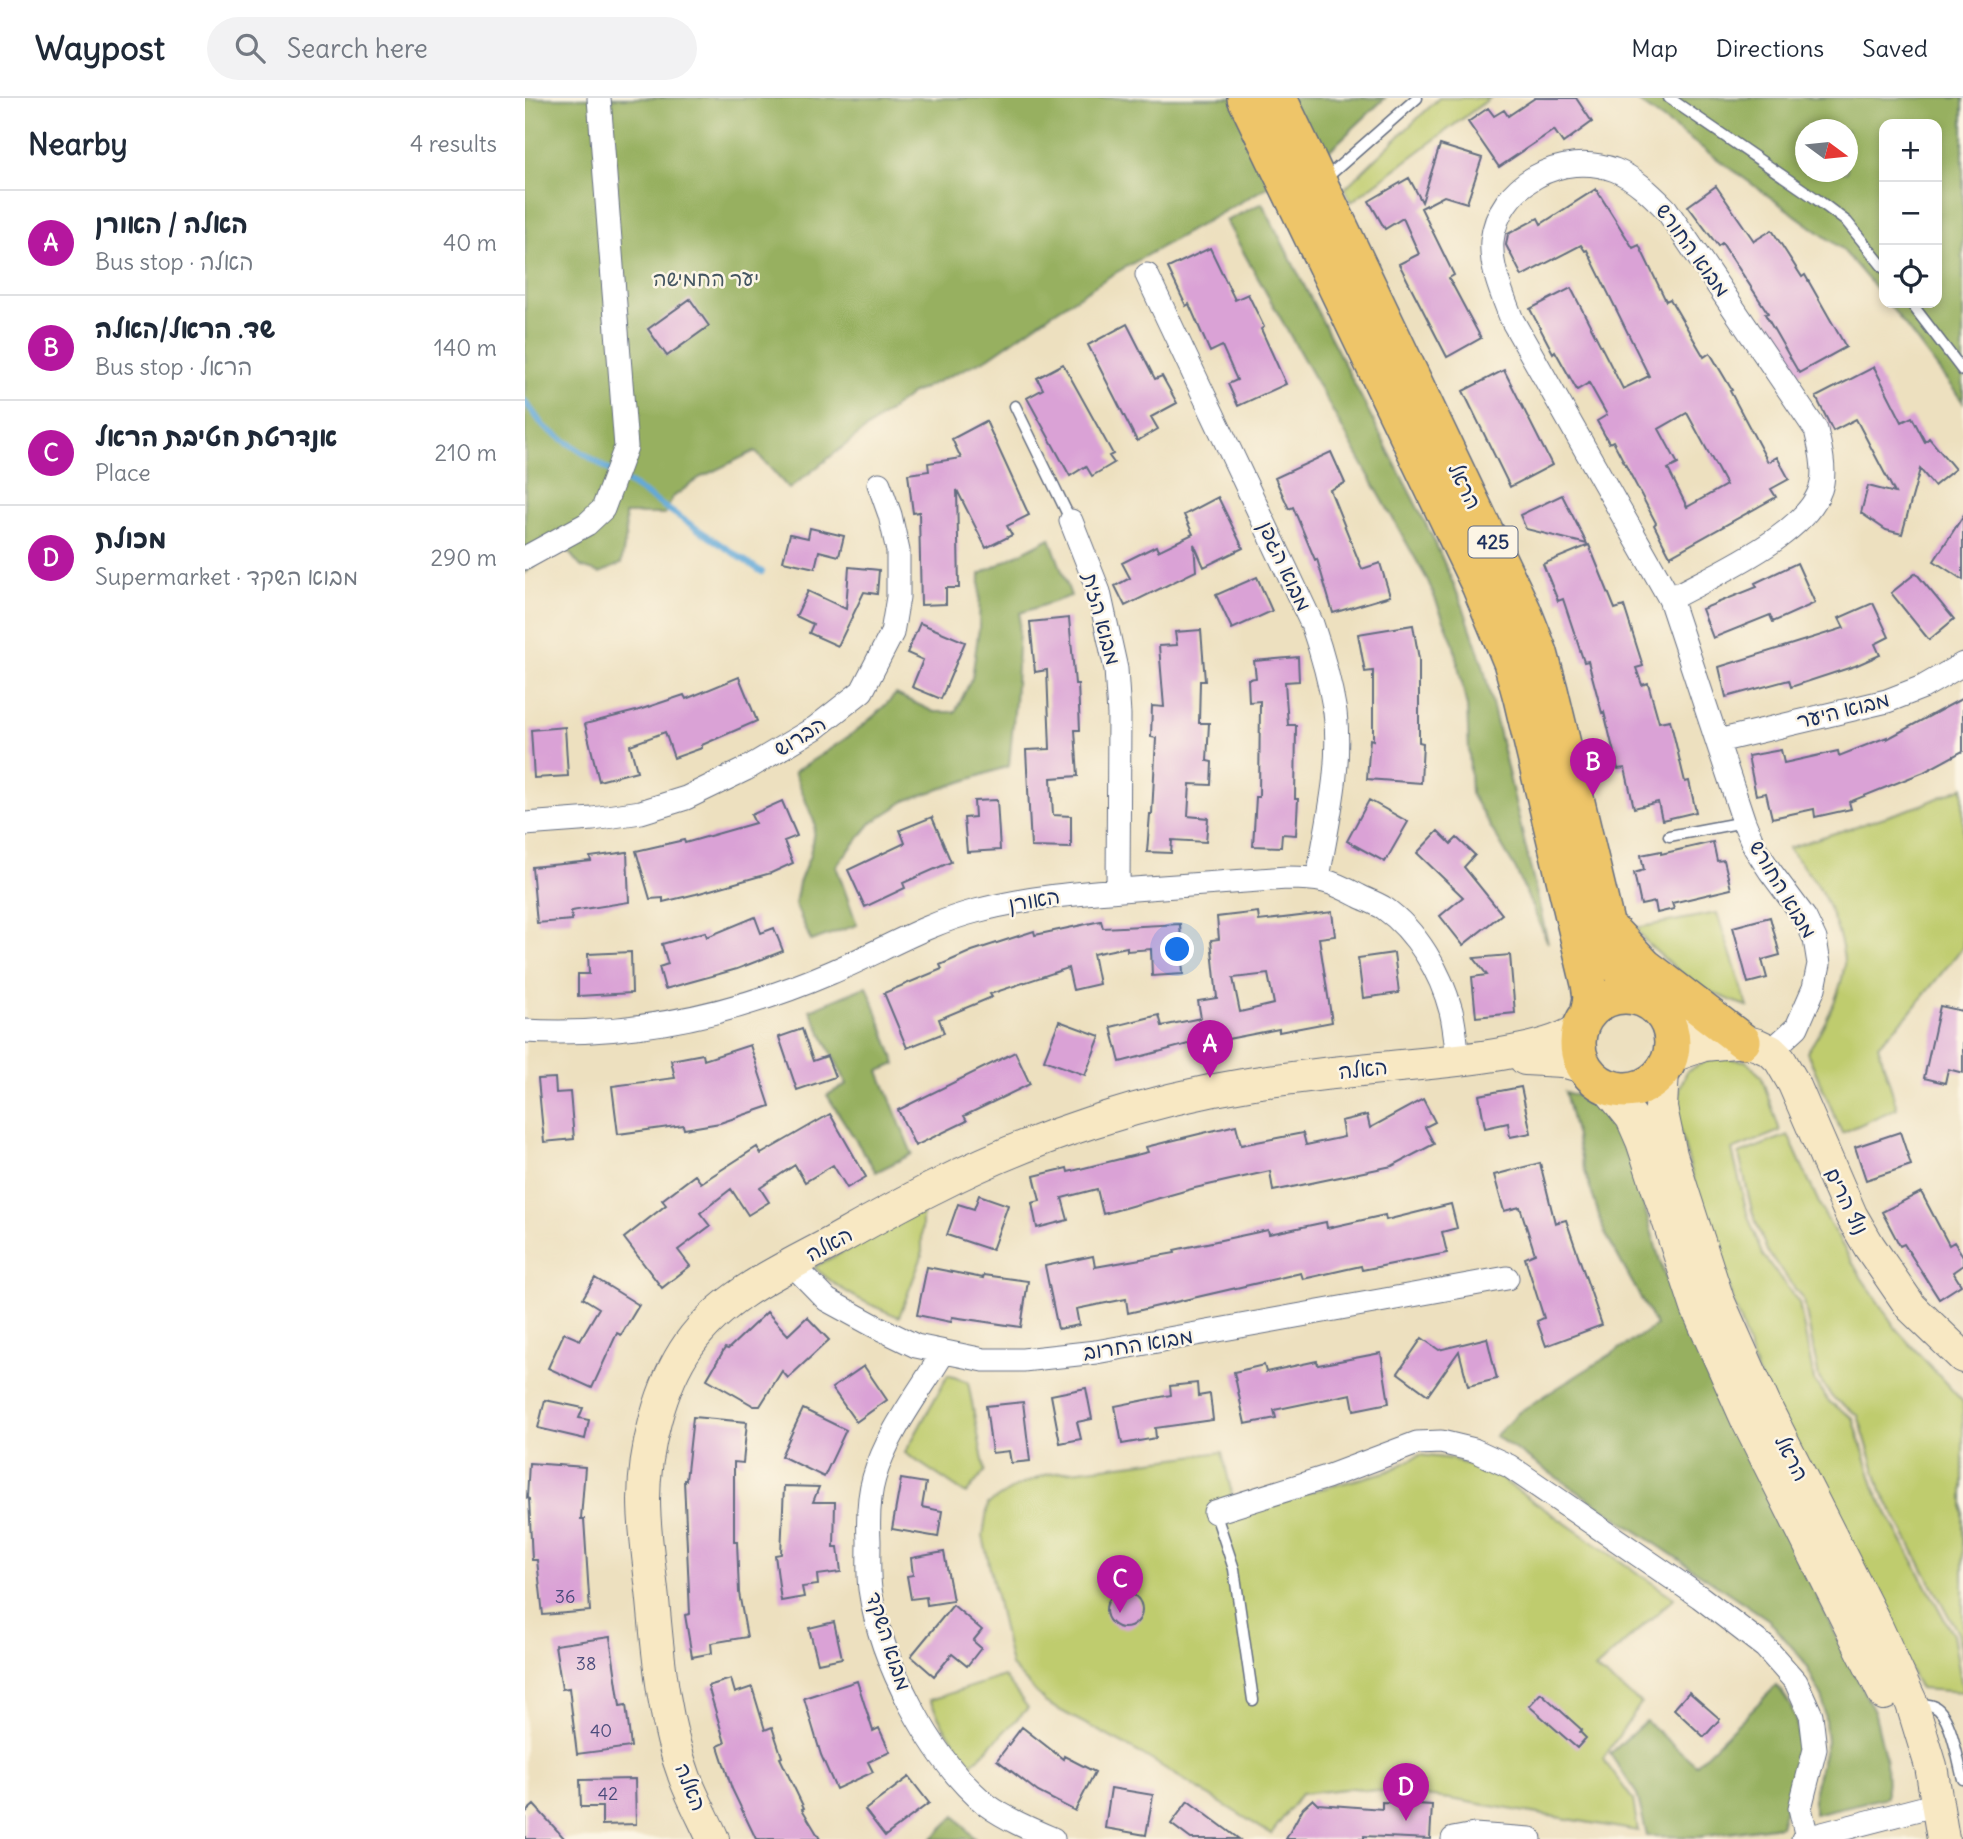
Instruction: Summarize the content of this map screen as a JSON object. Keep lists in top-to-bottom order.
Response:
{
  "streets": {
    "main road": ["הראל", "425"],
    "street": [
      "מבוא החורש",
      "מבוא הגפן",
      "מבוא הזית",
      "מבוא היער",
      "הברוש",
      "האורן",
      "האלה",
      "נוף הרים",
      "מבוא החרוב",
      "מבוא השקד"
    ]
  },
  "crossings": [
    ["מבוא החורש", "מבוא היער"],
    ["מבוא החורש", "נוף הרים"],
    ["הראל", "האלה"],
    ["מבוא הגפן", "האורן"],
    ["מבוא הזית", "האורן"],
    ["האורן", "האלה"],
    ["האלה", "מבוא החרוב"],
    ["מבוא החרוב", "מבוא השקד"]
  ],
  "parks": ["יער החמישה"],
  "house_numbers": [
    "36",
    "38",
    "40",
    "42"
  ],
  "north": "right",
  "page": {
    "header": "Waypost",
    "search": "Search here",
    "nav": ["Map", "Directions", "Saved"],
    "heading": ["Nearby", "4 results"],
    "map_buttons": ["+", "−"],
    "list": [
      {
        "mark": "A",
        "name": "האלה / האורן",
        "note": "Bus stop · האלה",
        "value": "40 m"
      },
      {
        "mark": "B",
        "name": "שד. הראל/האלה",
        "note": "Bus stop · הראל",
        "value": "140 m"
      },
      {
        "mark": "C",
        "name": "אנדרטת חטיבת הראל",
        "note": "Place",
        "value": "210 m"
      },
      {
        "mark": "D",
        "name": "מכולת",
        "note": "Supermarket · מבוא השקד",
        "value": "290 m"
      }
    ],
    "pins": [
      "B",
      "A",
      "C",
      "D"
    ]
  }
}
